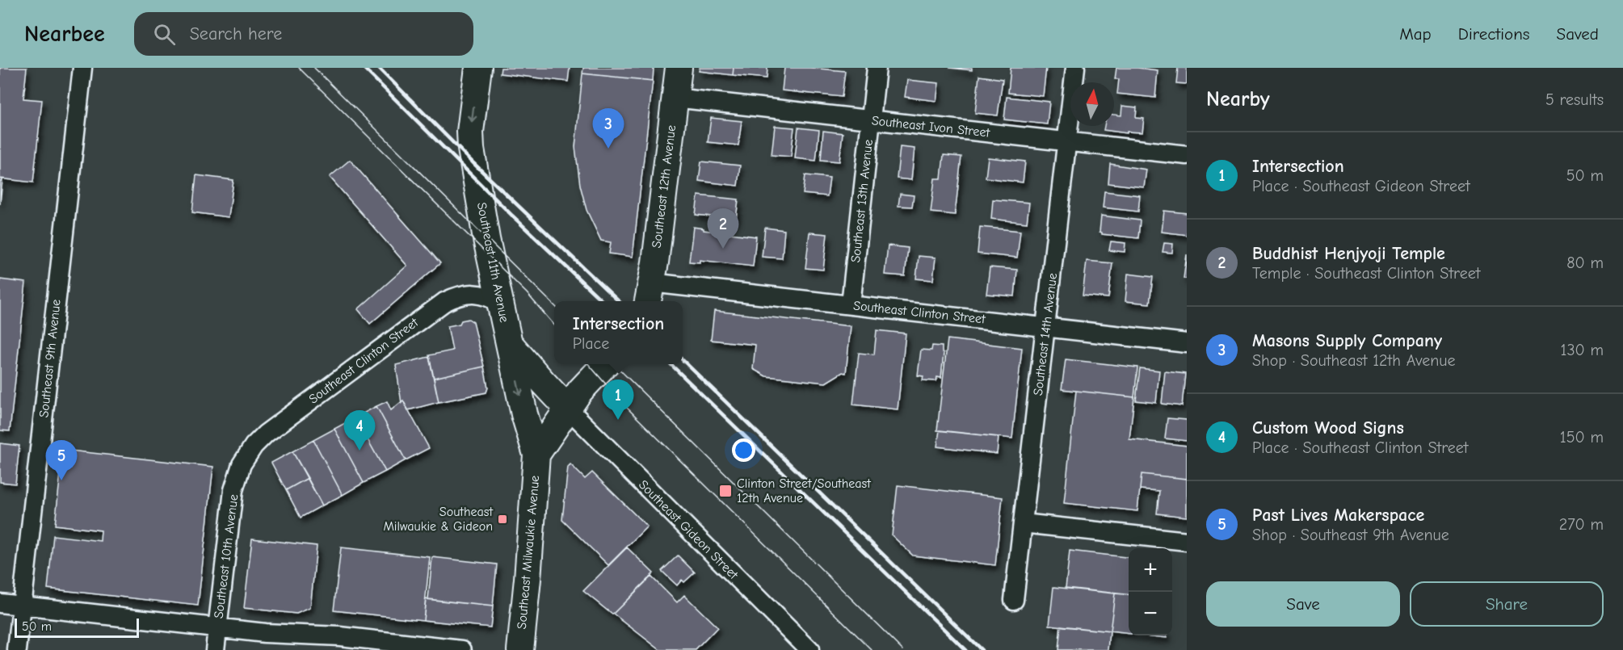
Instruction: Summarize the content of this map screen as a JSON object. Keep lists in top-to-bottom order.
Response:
{
  "streets": {
    "main road": ["Southeast 12th Avenue", "Southeast 11th Avenue", "Southeast Milwaukie Avenue"],
    "street": [
      "Southeast Ivon Street",
      "Southeast 13th Avenue",
      "Southeast Clinton Street",
      "Southeast 14th Avenue",
      "Southeast 9th Avenue",
      "Southeast Gideon Street",
      "Southeast 10th Avenue"
    ]
  },
  "crossings": [
    ["Southeast Ivon Street", "Southeast 12th Avenue"],
    ["Southeast Ivon Street", "Southeast 13th Avenue"],
    ["Southeast Ivon Street", "Southeast 14th Avenue"],
    ["Southeast 12th Avenue", "Southeast Clinton Street"],
    ["Southeast 13th Avenue", "Southeast Clinton Street"],
    ["Southeast 11th Avenue", "Southeast Clinton Street"],
    ["Southeast 11th Avenue", "Southeast Milwaukie Avenue"],
    ["Southeast Clinton Street", "Southeast 14th Avenue"],
    ["Southeast Clinton Street", "Southeast 10th Avenue"]
  ],
  "one_way": ["Southeast 11th Avenue"],
  "places": {
    "transit": ["Clinton Street/Southeast 12th Avenue", "Southeast Milwaukie & Gideon"]
  },
  "scale_bar": "50 m",
  "north": "top",
  "page": {
    "header": "Nearbee",
    "search": "Search here",
    "nav": ["Map", "Directions", "Saved"],
    "heading": ["Nearby", "5 results"],
    "pins": [
      "3",
      "2",
      "1",
      "4",
      "5"
    ],
    "list": [
      {
        "mark": "1",
        "name": "Intersection",
        "note": "Place · Southeast Gideon Street",
        "value": "50 m"
      },
      {
        "mark": "2",
        "name": "Buddhist Henjyoji Temple",
        "note": "Temple · Southeast Clinton Street",
        "value": "80 m"
      },
      {
        "mark": "3",
        "name": "Masons Supply Company",
        "note": "Shop · Southeast 12th Avenue",
        "value": "130 m"
      },
      {
        "mark": "4",
        "name": "Custom Wood Signs",
        "note": "Place · Southeast Clinton Street",
        "value": "150 m"
      },
      {
        "mark": "5",
        "name": "Past Lives Makerspace",
        "note": "Shop · Southeast 9th Avenue",
        "value": "270 m"
      }
    ],
    "popup": ["Intersection", "Place"],
    "map_buttons": ["+", "−"],
    "buttons": ["Save", "Share"],
    "scale": "50 m"
  }
}
